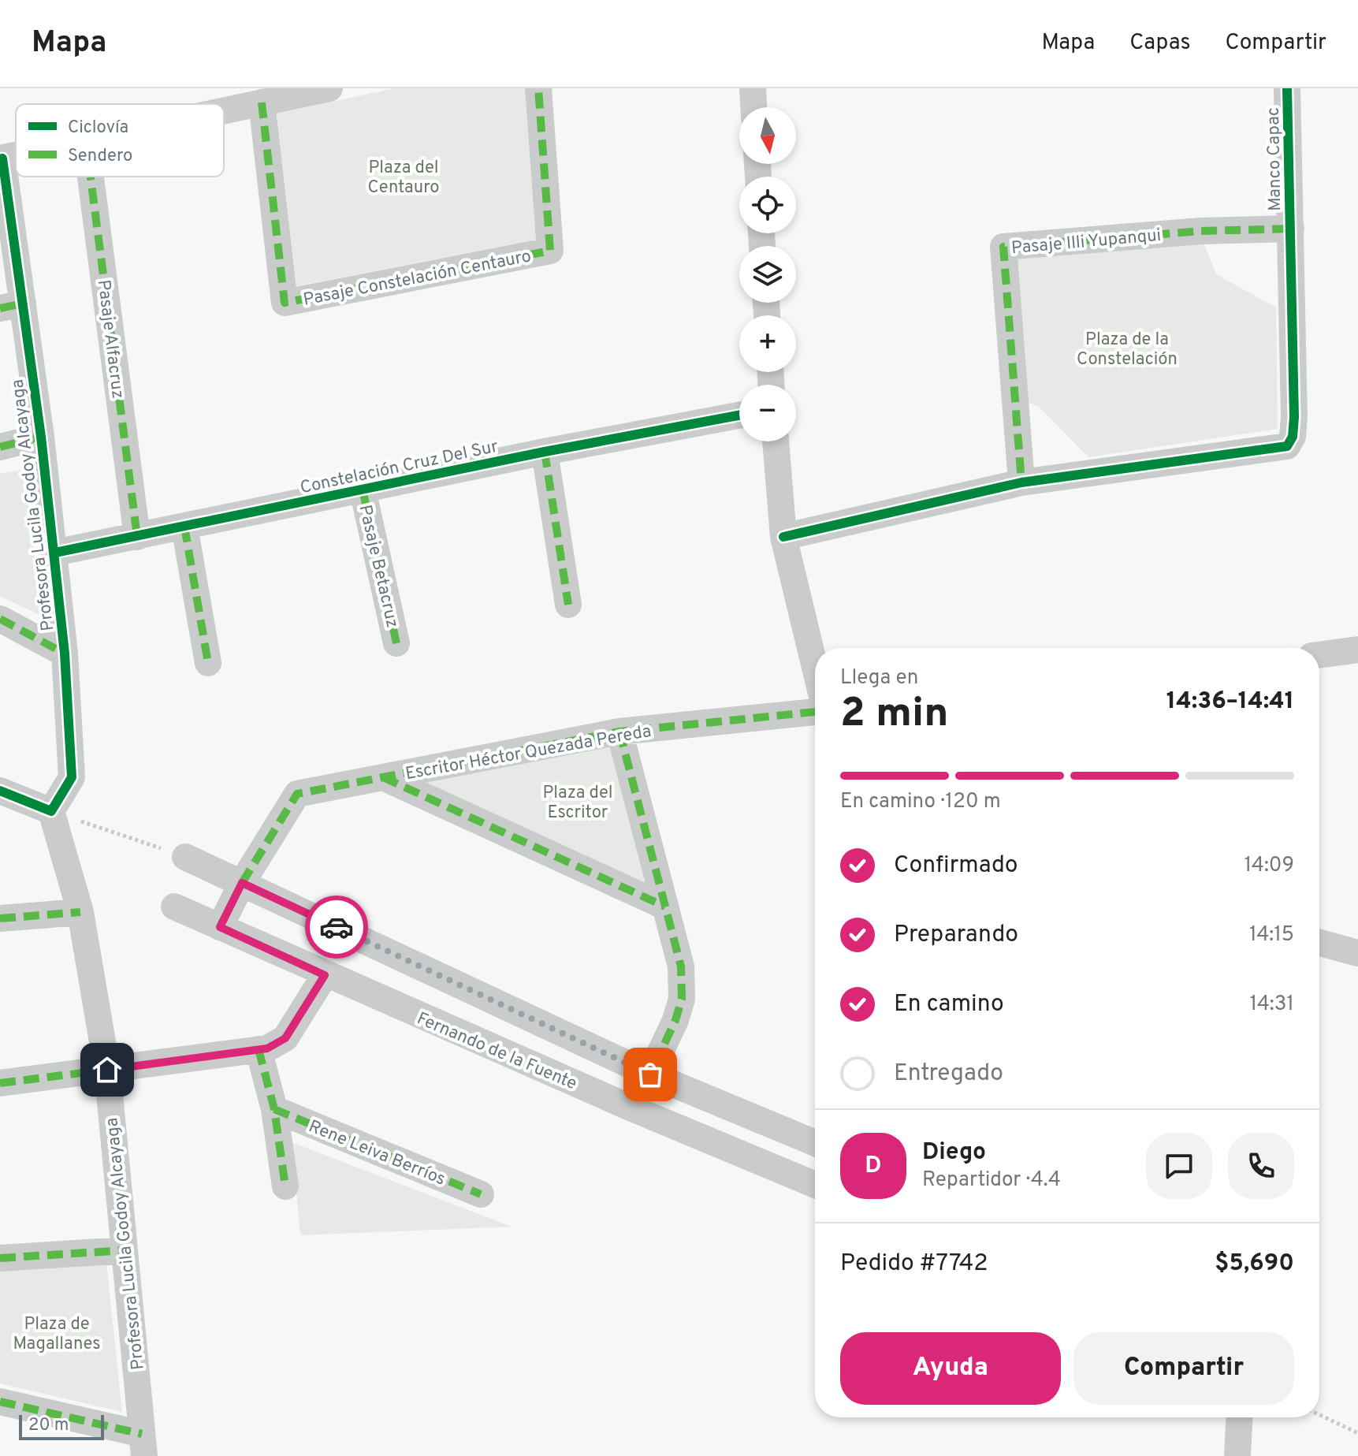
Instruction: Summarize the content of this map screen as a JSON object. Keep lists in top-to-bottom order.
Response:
{
  "streets": {
    "street": [
      "Manco Capac",
      "Pasaje Illi Yupanqui",
      "Pasaje Constelación Centauro",
      "Pasaje Alfacruz",
      "Constelación Cruz Del Sur",
      "Profesora Lucila Godoy Alcayaga",
      "Pasaje Betacruz",
      "Escritor Héctor Quezada Pereda",
      "Fernando de la Fuente",
      "Rene Leiva Berríos"
    ]
  },
  "crossings": [
    ["Manco Capac", "Pasaje Illi Yupanqui"],
    ["Pasaje Alfacruz", "Constelación Cruz Del Sur"],
    ["Constelación Cruz Del Sur", "Profesora Lucila Godoy Alcayaga"],
    ["Constelación Cruz Del Sur", "Pasaje Betacruz"],
    ["Escritor Héctor Quezada Pereda", "Fernando de la Fuente"]
  ],
  "parks": [
    "Plaza del Centauro",
    "Plaza de la Constelación",
    "Plaza del Escritor",
    "Plaza de Magallanes"
  ],
  "legend": ["Ciclovía", "Sendero"],
  "scale_bar": "20 m",
  "north": "bottom",
  "page": {
    "header": "Mapa",
    "nav": ["Mapa", "Capas", "Compartir"],
    "map_buttons": ["+", "−"],
    "heading": ["2 min", "Llega en", "14:36–14:41"],
    "panel": [
      "Diego",
      "Repartidor · 4.4",
      "Pedido #7742",
      "$5,690"
    ],
    "bar": "En camino · 120 m",
    "list": [
      ["Confirmado", "14:09"],
      ["Preparando", "14:15"],
      ["En camino", "14:31"],
      "Entregado"
    ],
    "round": "D",
    "buttons": ["Ayuda", "Compartir"],
    "scale": "20 m"
  }
}
